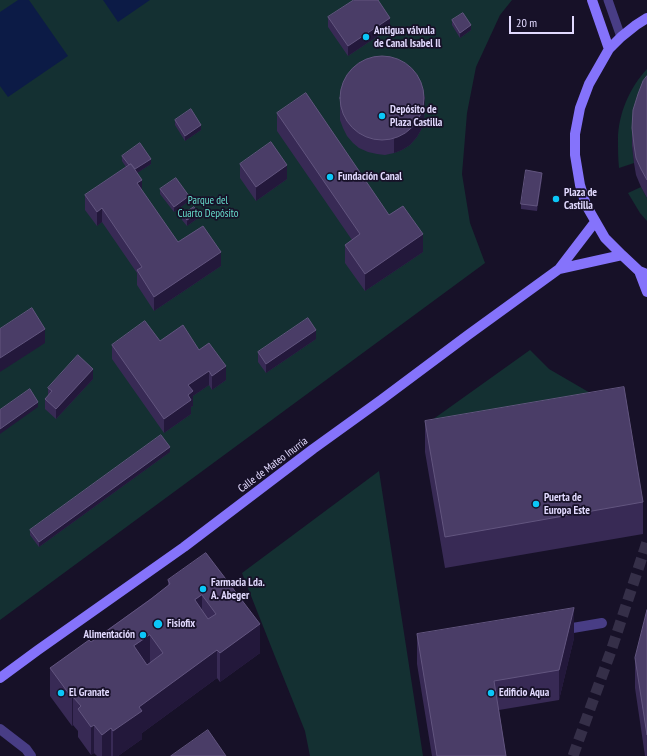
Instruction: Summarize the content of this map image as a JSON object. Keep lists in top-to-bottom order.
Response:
{
  "streets": {
    "main road": ["Calle de Mateo Inurria"]
  },
  "parks": ["Parque del Cuarto Depósito"],
  "places": [
    "Antigua válvula de Canal Isabel Il",
    "Depósito de Plaza Castilla",
    "Fundación Canal",
    "Plaza de Castilla",
    "Puerta de Europa Este",
    "Farmacia Lda. A. Abeger",
    "Fisiofix",
    "Alimentación",
    "El Granate",
    "Edificio Aqua"
  ],
  "scale_bar": "20 m"
}
